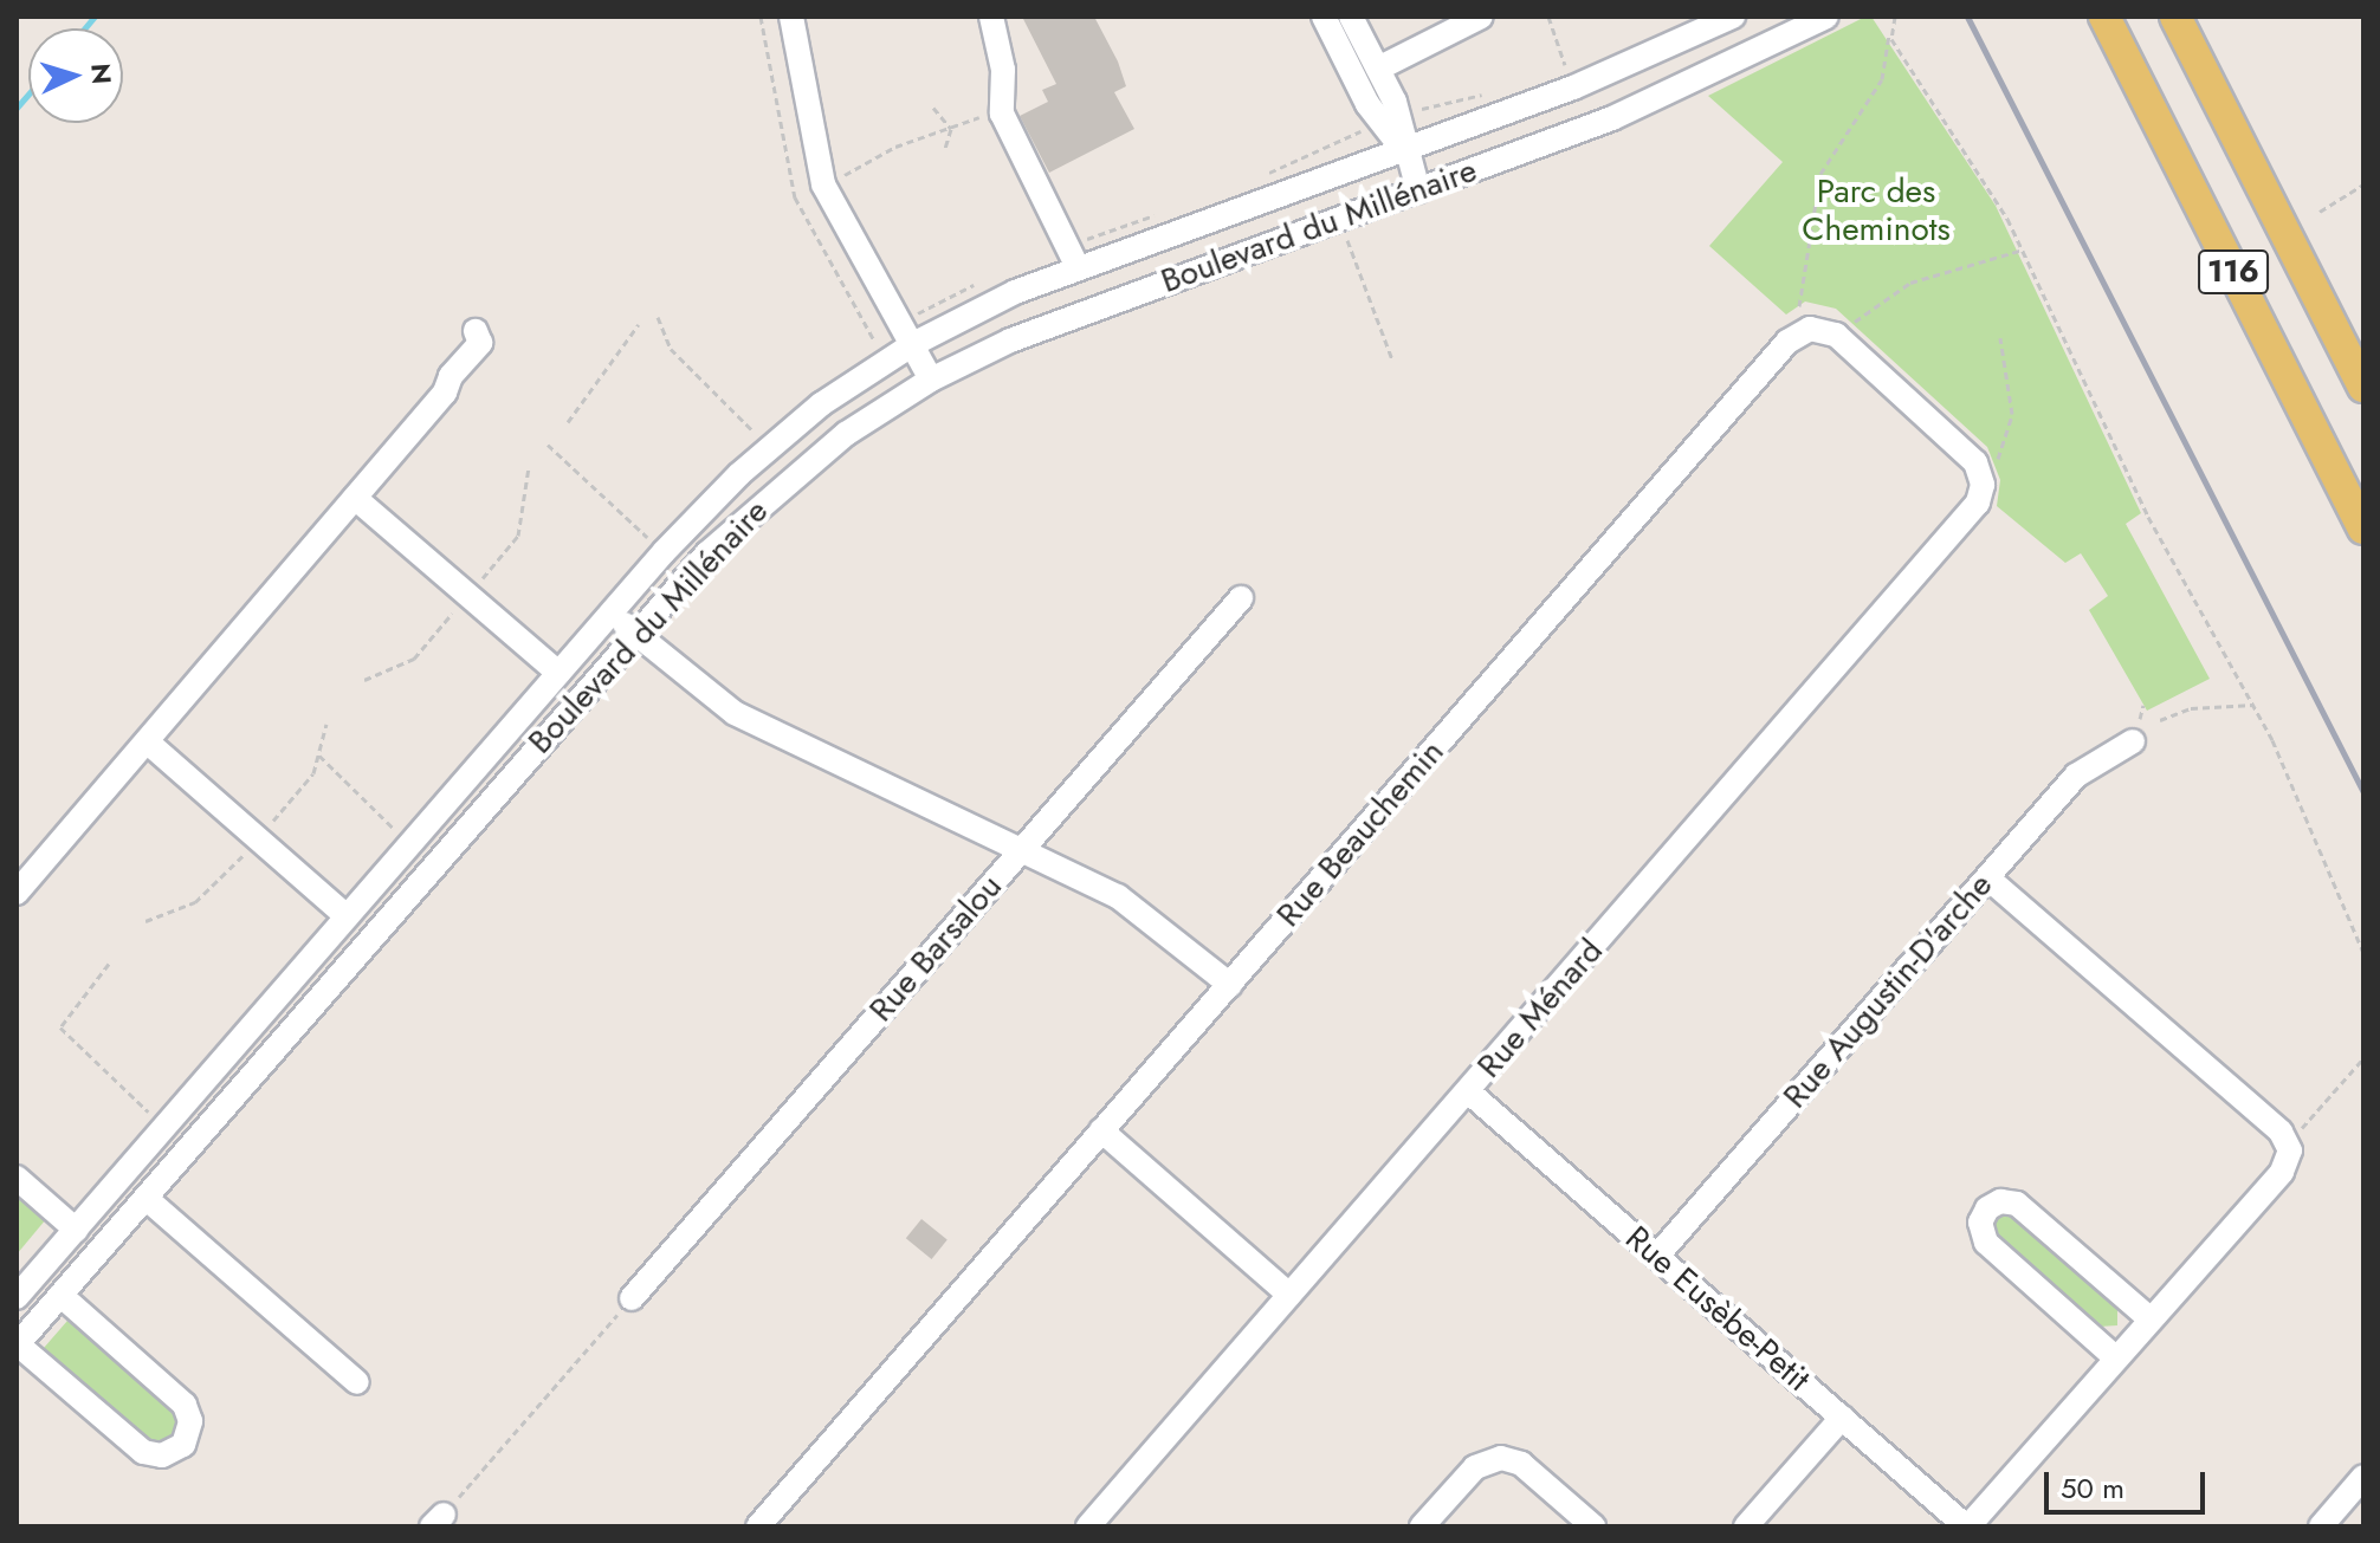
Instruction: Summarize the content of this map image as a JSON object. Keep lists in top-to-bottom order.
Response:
{
  "streets": {
    "main road": ["116"],
    "street": [
      "Boulevard du Millénaire",
      "Rue Beauchemin",
      "Rue Barsalou",
      "Rue Augustin-D'arche",
      "Rue Ménard",
      "Rue Eusèbe-Petit"
    ]
  },
  "crossings": [
    ["Rue Beauchemin", "Rue Ménard"],
    ["Rue Augustin-D'arche", "Rue Eusèbe-Petit"],
    ["Rue Ménard", "Rue Eusèbe-Petit"]
  ],
  "parks": ["Parc des Cheminots"],
  "scale_bar": "50 m",
  "north": "right"
}
